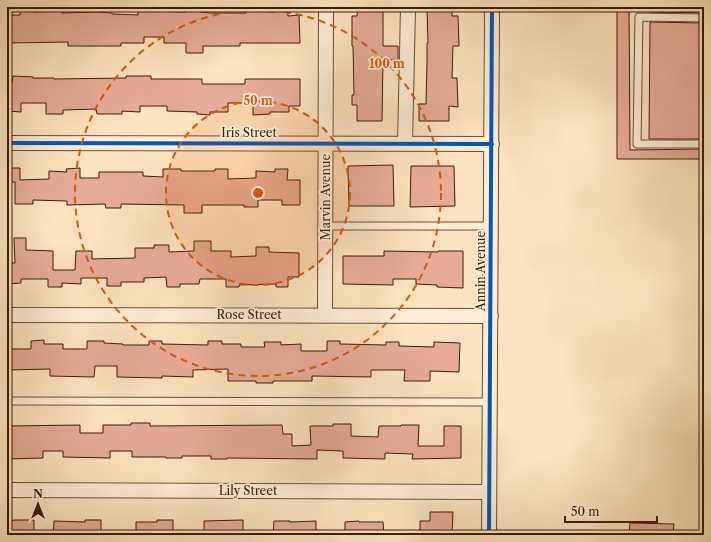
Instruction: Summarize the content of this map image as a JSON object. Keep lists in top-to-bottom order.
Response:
{
  "streets": {
    "street": [
      "Iris Street",
      "Marvin Avenue",
      "Annin Avenue",
      "Rose Street",
      "Lily Street"
    ]
  },
  "crossings": [
    ["Iris Street", "Marvin Avenue"],
    ["Iris Street", "Annin Avenue"],
    ["Marvin Avenue", "Rose Street"],
    ["Annin Avenue", "Rose Street"],
    ["Annin Avenue", "Lily Street"]
  ],
  "scale_bar": "50 m",
  "north": "top",
  "rings": ["100 m", "50 m"]
}
